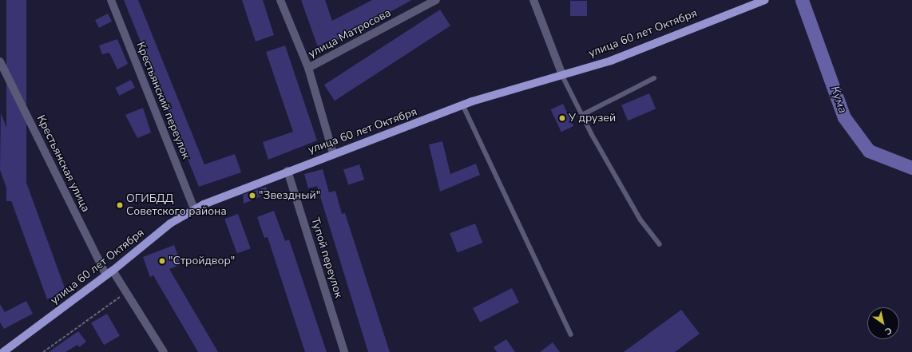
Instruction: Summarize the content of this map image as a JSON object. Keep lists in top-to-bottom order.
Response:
{
  "streets": {
    "main road": ["улица 60 лет Октября"],
    "street": [
      "улица Матросова",
      "Крестьянский переулок",
      "Крестьянская улица",
      "Тупой переулок"
    ]
  },
  "crossings": [
    ["улица Матросова", "улица 60 лет Октября"],
    ["улица 60 лет Октября", "Крестьянский переулок"],
    ["улица 60 лет Октября", "Крестьянская улица"],
    ["улица 60 лет Октября", "Тупой переулок"]
  ],
  "water": ["Кума"],
  "places": [
    "У друзей",
    "\"Звездный\"",
    "ОГИБДД Советского района",
    "\"Стройдвор\""
  ],
  "north": "bottom right"
}
